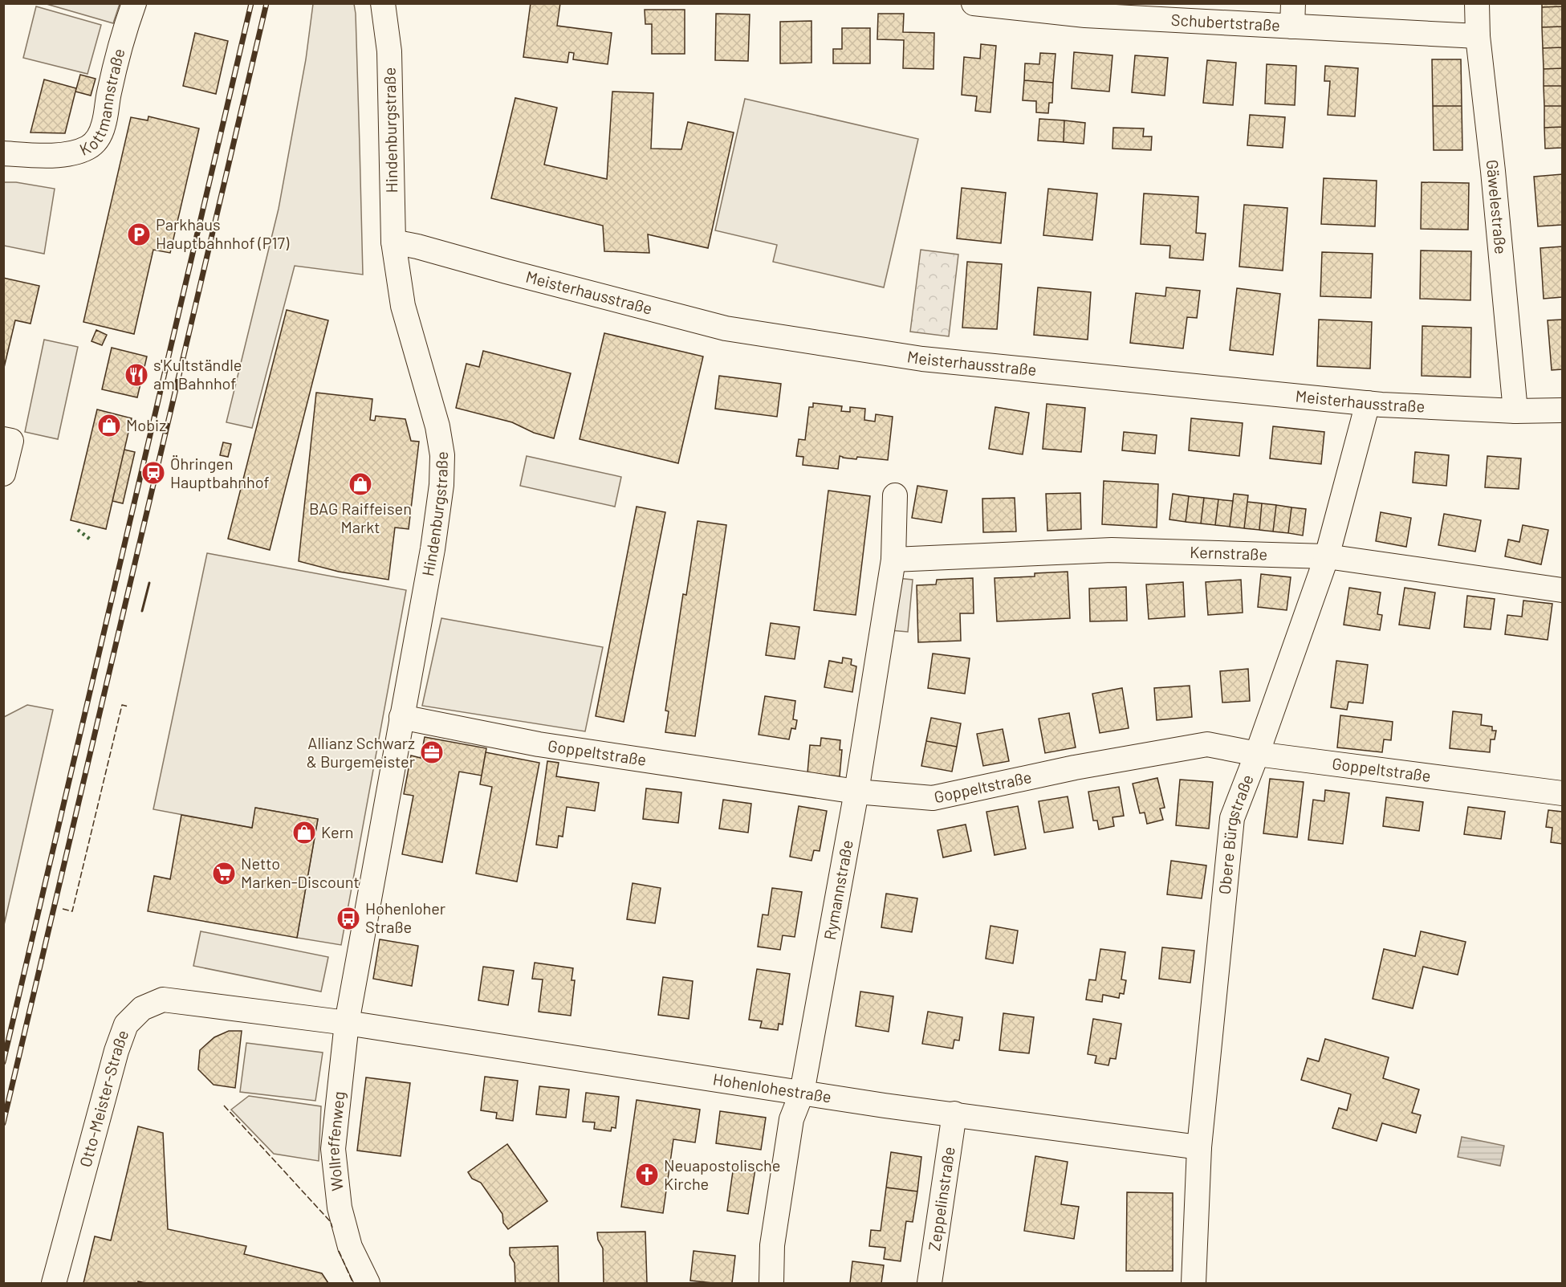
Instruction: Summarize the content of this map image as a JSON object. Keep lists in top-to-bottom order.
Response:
{
  "streets": {
    "street": [
      "Schubertstraße",
      "Kottmannstraße",
      "Hindenburgstraße",
      "Gäwelestraße",
      "Meisterhausstraße",
      "Kernstraße",
      "Goppeltstraße",
      "Obere Bürgstraße",
      "Rymannstraße",
      "Hohenlohestraße",
      "Otto-Meister-Straße",
      "Wollreffenweg",
      "Zeppelinstraße"
    ]
  },
  "crossings": [
    ["Schubertstraße", "Gäwelestraße"],
    ["Hindenburgstraße", "Meisterhausstraße"],
    ["Hindenburgstraße", "Goppeltstraße"],
    ["Hindenburgstraße", "Hohenlohestraße"],
    ["Hindenburgstraße", "Otto-Meister-Straße"],
    ["Hindenburgstraße", "Wollreffenweg"],
    ["Gäwelestraße", "Meisterhausstraße"],
    ["Meisterhausstraße", "Obere Bürgstraße"],
    ["Kernstraße", "Obere Bürgstraße"],
    ["Kernstraße", "Rymannstraße"],
    ["Goppeltstraße", "Obere Bürgstraße"],
    ["Goppeltstraße", "Rymannstraße"],
    ["Obere Bürgstraße", "Hohenlohestraße"],
    ["Rymannstraße", "Hohenlohestraße"],
    ["Hohenlohestraße", "Otto-Meister-Straße"],
    ["Hohenlohestraße", "Wollreffenweg"],
    ["Hohenlohestraße", "Zeppelinstraße"],
    ["Otto-Meister-Straße", "Wollreffenweg"]
  ],
  "places": {
    "parking": ["Parkhaus Hauptbahnhof (P17)"],
    "restaurant": ["s'Kultständle am Bahnhof"],
    "shop": ["Mobiz", "BAG Raiffeisen Markt", "Kern"],
    "station": ["Öhringen Hauptbahnhof"],
    "office": ["Allianz Schwarz & Burgemeister"],
    "supermarket": ["Netto Marken-Discount"],
    "bus stop": ["Hohenloher Straße"],
    "church": ["Neuapostolische Kirche"]
  }
}
